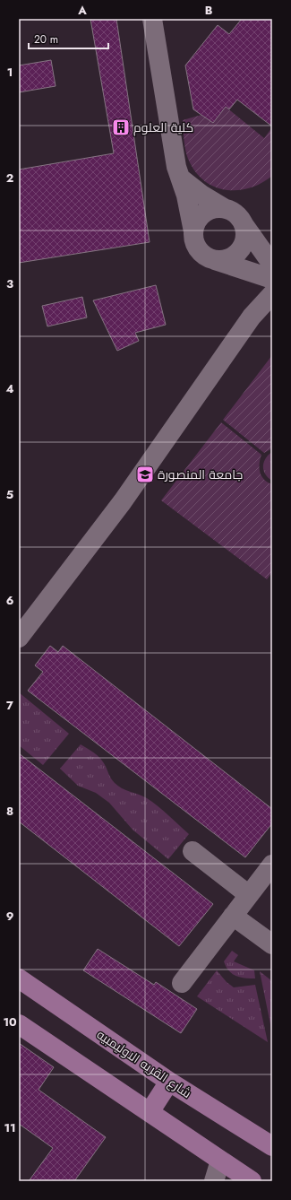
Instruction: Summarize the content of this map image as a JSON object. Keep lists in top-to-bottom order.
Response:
{
  "streets": {
    "main road": ["شارع القريه الاوليمبيه"]
  },
  "places": {
    "building": ["كلية العلوم"],
    "school or university": ["جامعة المنصورة"]
  },
  "scale_bar": "20 m",
  "grid": {
    "columns": ["A", "B"],
    "rows": [
      "1",
      "2",
      "3",
      "4",
      "5",
      "6",
      "7",
      "8",
      "9",
      "10",
      "11"
    ]
  }
}
